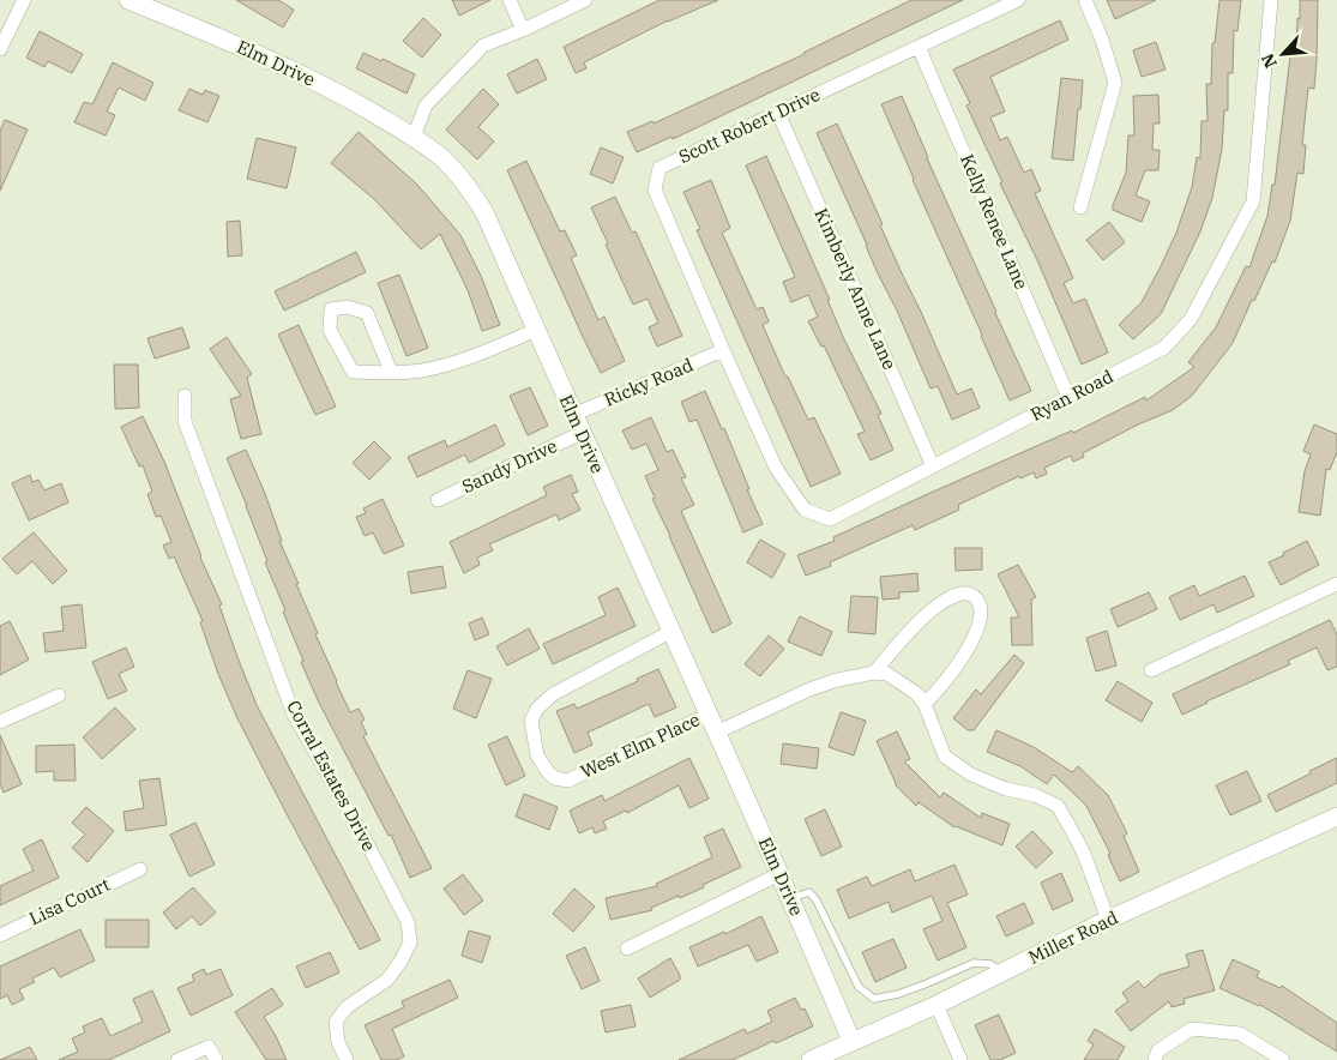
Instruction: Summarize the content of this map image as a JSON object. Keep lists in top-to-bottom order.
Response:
{
  "streets": {
    "street": [
      "Elm Drive",
      "Scott Robert Drive",
      "Kelly Renee Lane",
      "Kimberly Anne Lane",
      "Ricky Road",
      "Ryan Road",
      "Sandy Drive",
      "West Elm Place",
      "Corral Estates Drive",
      "Lisa Court",
      "Miller Road"
    ]
  },
  "crossings": [
    ["Elm Drive", "Ricky Road"],
    ["Elm Drive", "Sandy Drive"],
    ["Elm Drive", "West Elm Place"],
    ["Elm Drive", "Miller Road"],
    ["Scott Robert Drive", "Kelly Renee Lane"],
    ["Scott Robert Drive", "Kimberly Anne Lane"],
    ["Scott Robert Drive", "Ricky Road"],
    ["Scott Robert Drive", "Ryan Road"],
    ["Kelly Renee Lane", "Ryan Road"],
    ["Kimberly Anne Lane", "Ryan Road"],
    ["Ricky Road", "Ryan Road"]
  ],
  "north": "bottom left"
}
